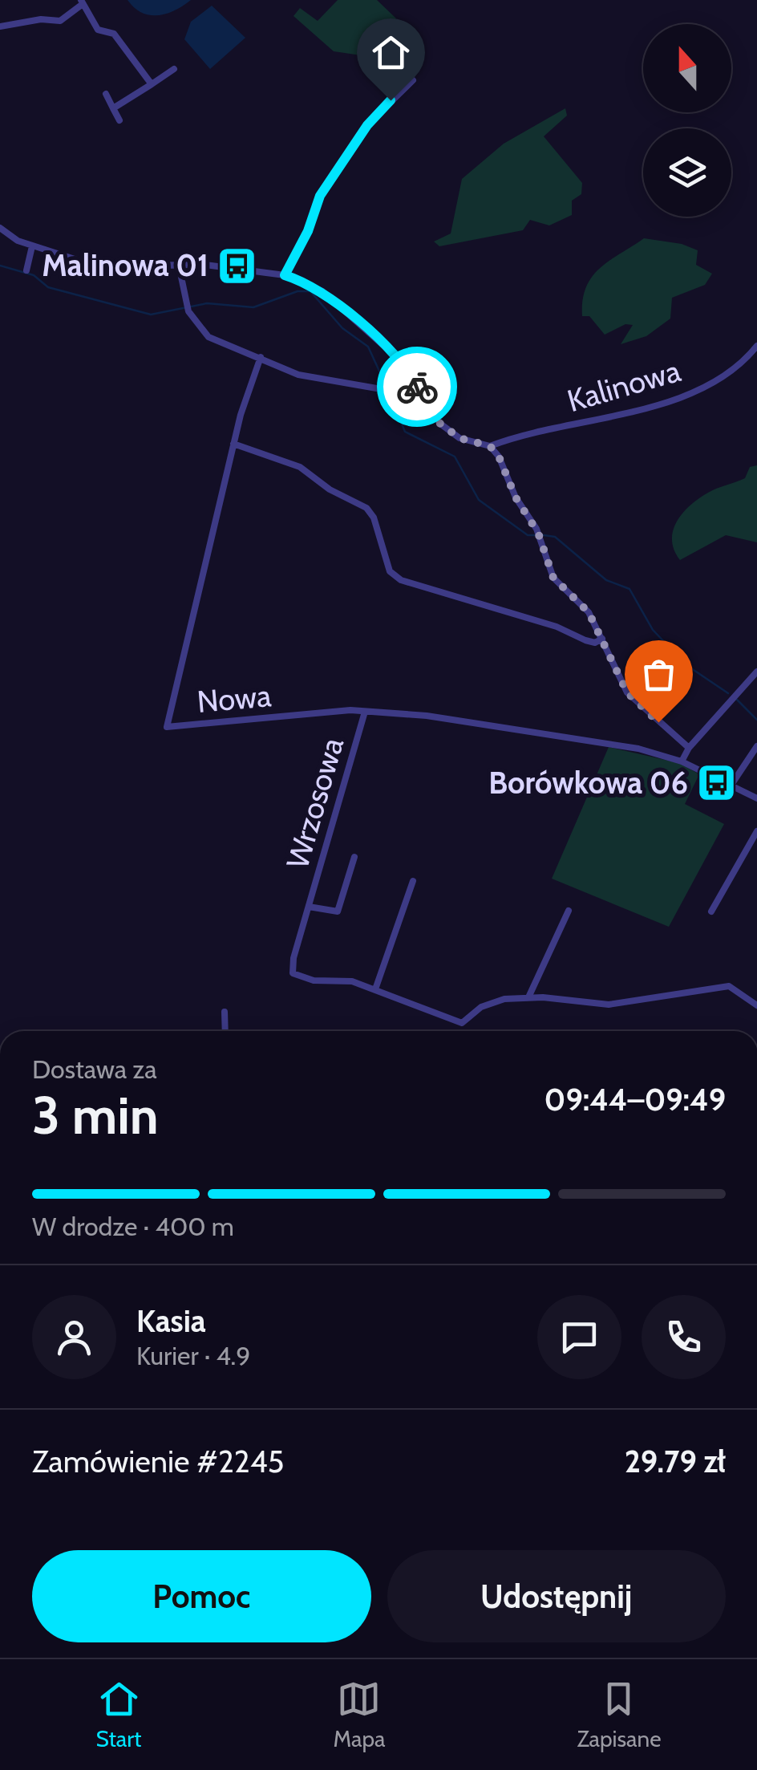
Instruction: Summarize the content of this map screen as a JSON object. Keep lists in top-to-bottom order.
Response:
{
  "streets": {
    "street": ["Kalinowa", "Nowa", "Wrzosowa"]
  },
  "crossings": [
    ["Nowa", "Wrzosowa"]
  ],
  "places": {
    "bus stop": ["Malinowa 01", "Borówkowa 06"]
  },
  "north": "top",
  "page": {
    "heading": ["3 min", "Dostawa za", "09:44–09:49"],
    "panel": [
      "Kasia",
      "Kurier · 4.9",
      "Zamówienie #2245",
      "29.79 zł"
    ],
    "bar": "W drodze · 400 m",
    "buttons": ["Pomoc", "Udostępnij"],
    "tabs": ["Start", "Mapa", "Zapisane"]
  }
}
